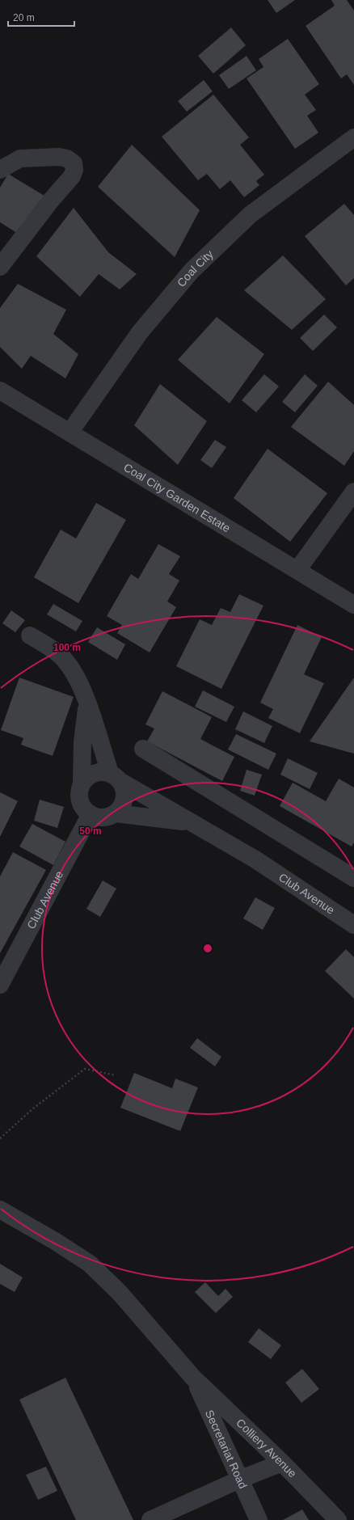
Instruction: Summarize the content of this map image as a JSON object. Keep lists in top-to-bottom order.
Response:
{
  "streets": {
    "street": [
      "Coal City",
      "Coal City Garden Estate",
      "Club Avenue",
      "Colliery Avenue",
      "Secretariat Road"
    ]
  },
  "crossings": [
    ["Coal City", "Coal City Garden Estate"],
    ["Colliery Avenue", "Secretariat Road"]
  ],
  "scale_bar": "20 m",
  "rings": ["100 m", "50 m"]
}
